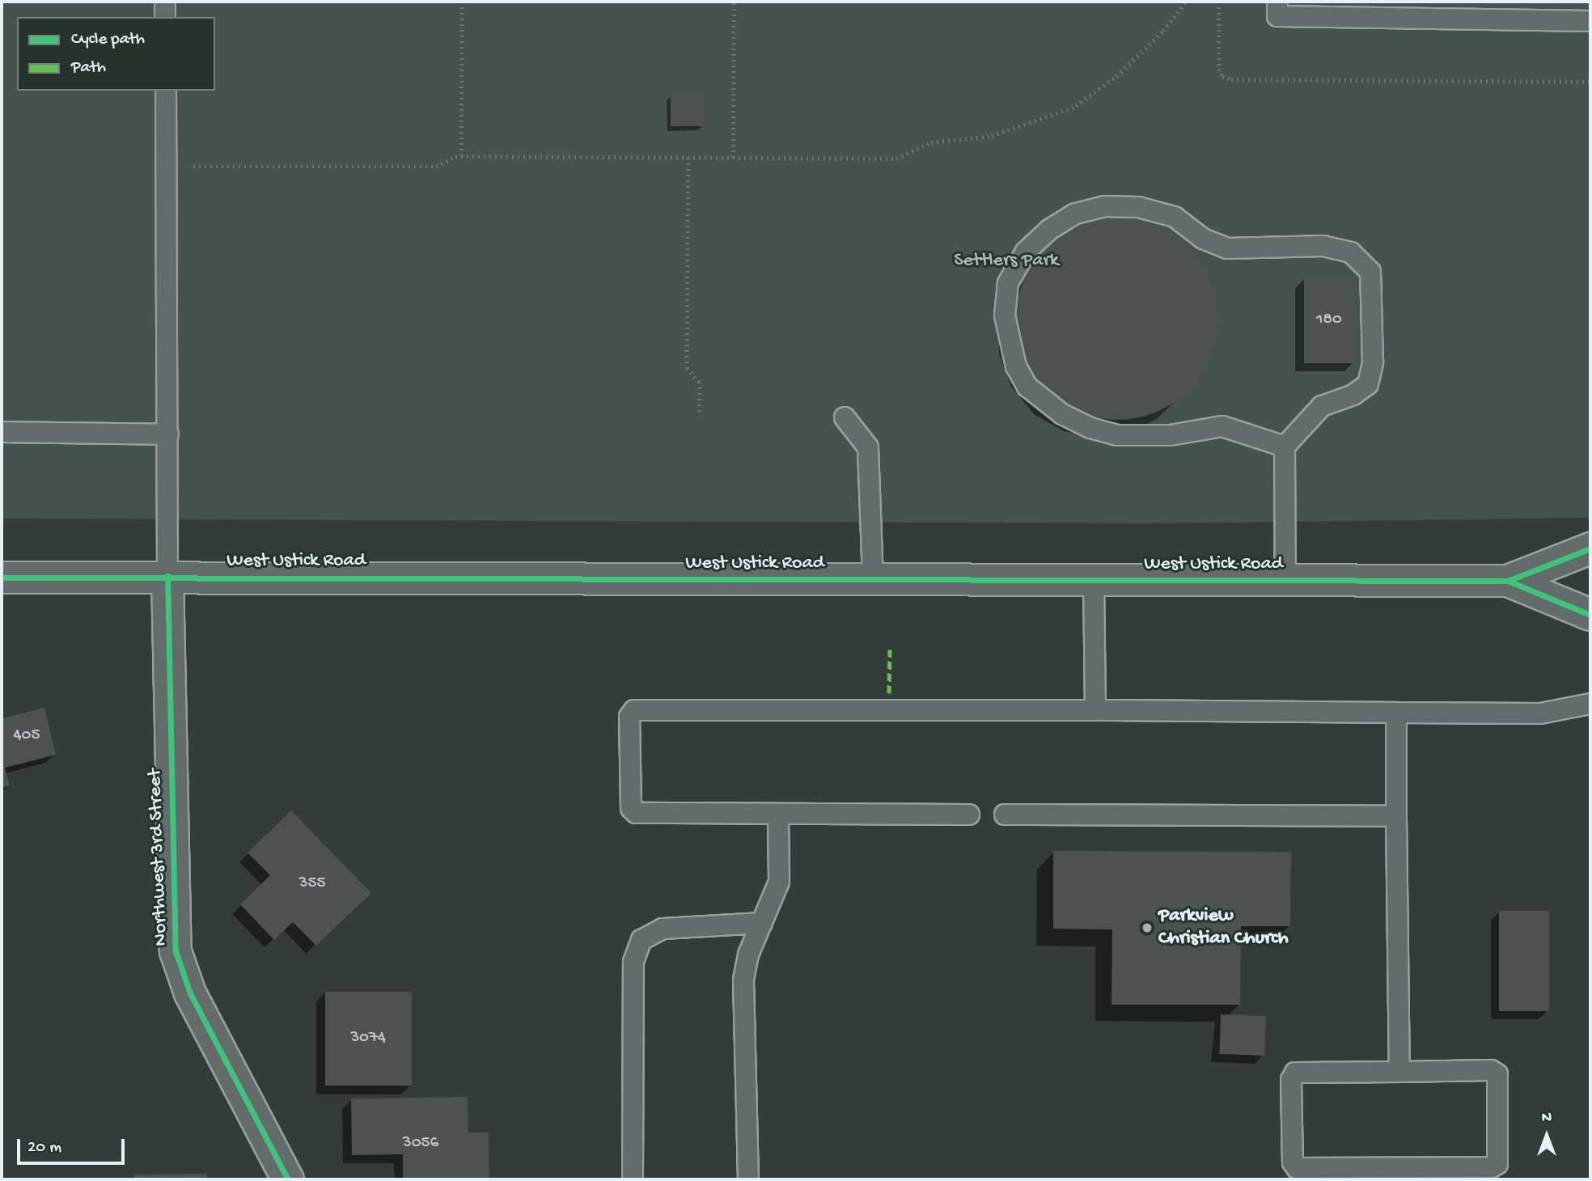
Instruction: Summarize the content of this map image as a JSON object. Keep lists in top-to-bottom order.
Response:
{
  "streets": {
    "main road": ["West Ustick Road", "Northwest 3rd Street"]
  },
  "crossings": [
    ["West Ustick Road", "Northwest 3rd Street"]
  ],
  "parks": ["Settlers Park"],
  "places": ["Parkview Christian Church"],
  "house_numbers": [
    "180",
    "405",
    "355",
    "3074",
    "3056"
  ],
  "legend": ["Cycle path", "Path"],
  "scale_bar": "20 m",
  "north": "top"
}
